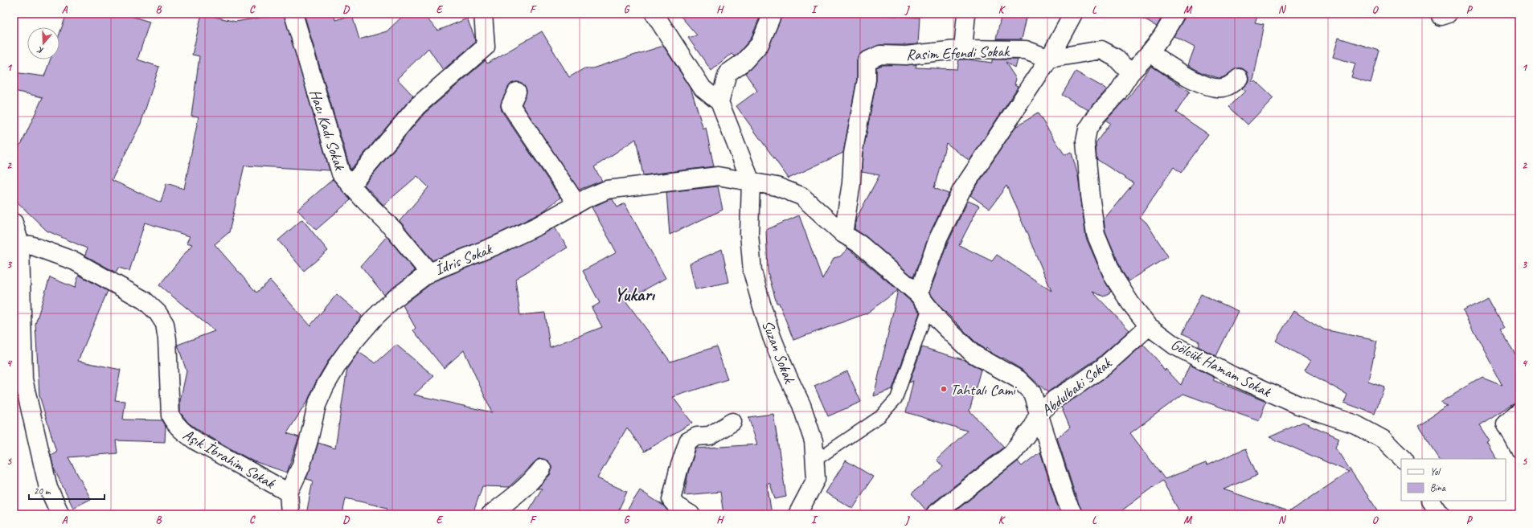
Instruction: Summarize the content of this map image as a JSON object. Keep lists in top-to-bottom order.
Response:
{
  "streets": {
    "street": [
      "Rasim Efendi Sokak",
      "Hacı Kadı Sokak",
      "İdris Sokak",
      "Suzan Sokak",
      "Gölcük Hamam Sokak",
      "Abdulbaki Sokak",
      "Aşık İbrahim Sokak"
    ]
  },
  "crossings": [
    ["Hacı Kadı Sokak", "İdris Sokak"],
    ["İdris Sokak", "Suzan Sokak"],
    ["İdris Sokak", "Aşık İbrahim Sokak"],
    ["Gölcük Hamam Sokak", "Abdulbaki Sokak"]
  ],
  "districts": ["Yukarı"],
  "places": ["Tahtalı Cami"],
  "legend": ["Yol", "Bina"],
  "scale_bar": "20 m",
  "north": "bottom",
  "grid": {
    "columns": [
      "A",
      "B",
      "C",
      "D",
      "E",
      "F",
      "G",
      "H",
      "I",
      "J",
      "K",
      "L",
      "M",
      "N",
      "O",
      "P"
    ],
    "rows": [
      "1",
      "2",
      "3",
      "4",
      "5"
    ]
  }
}
